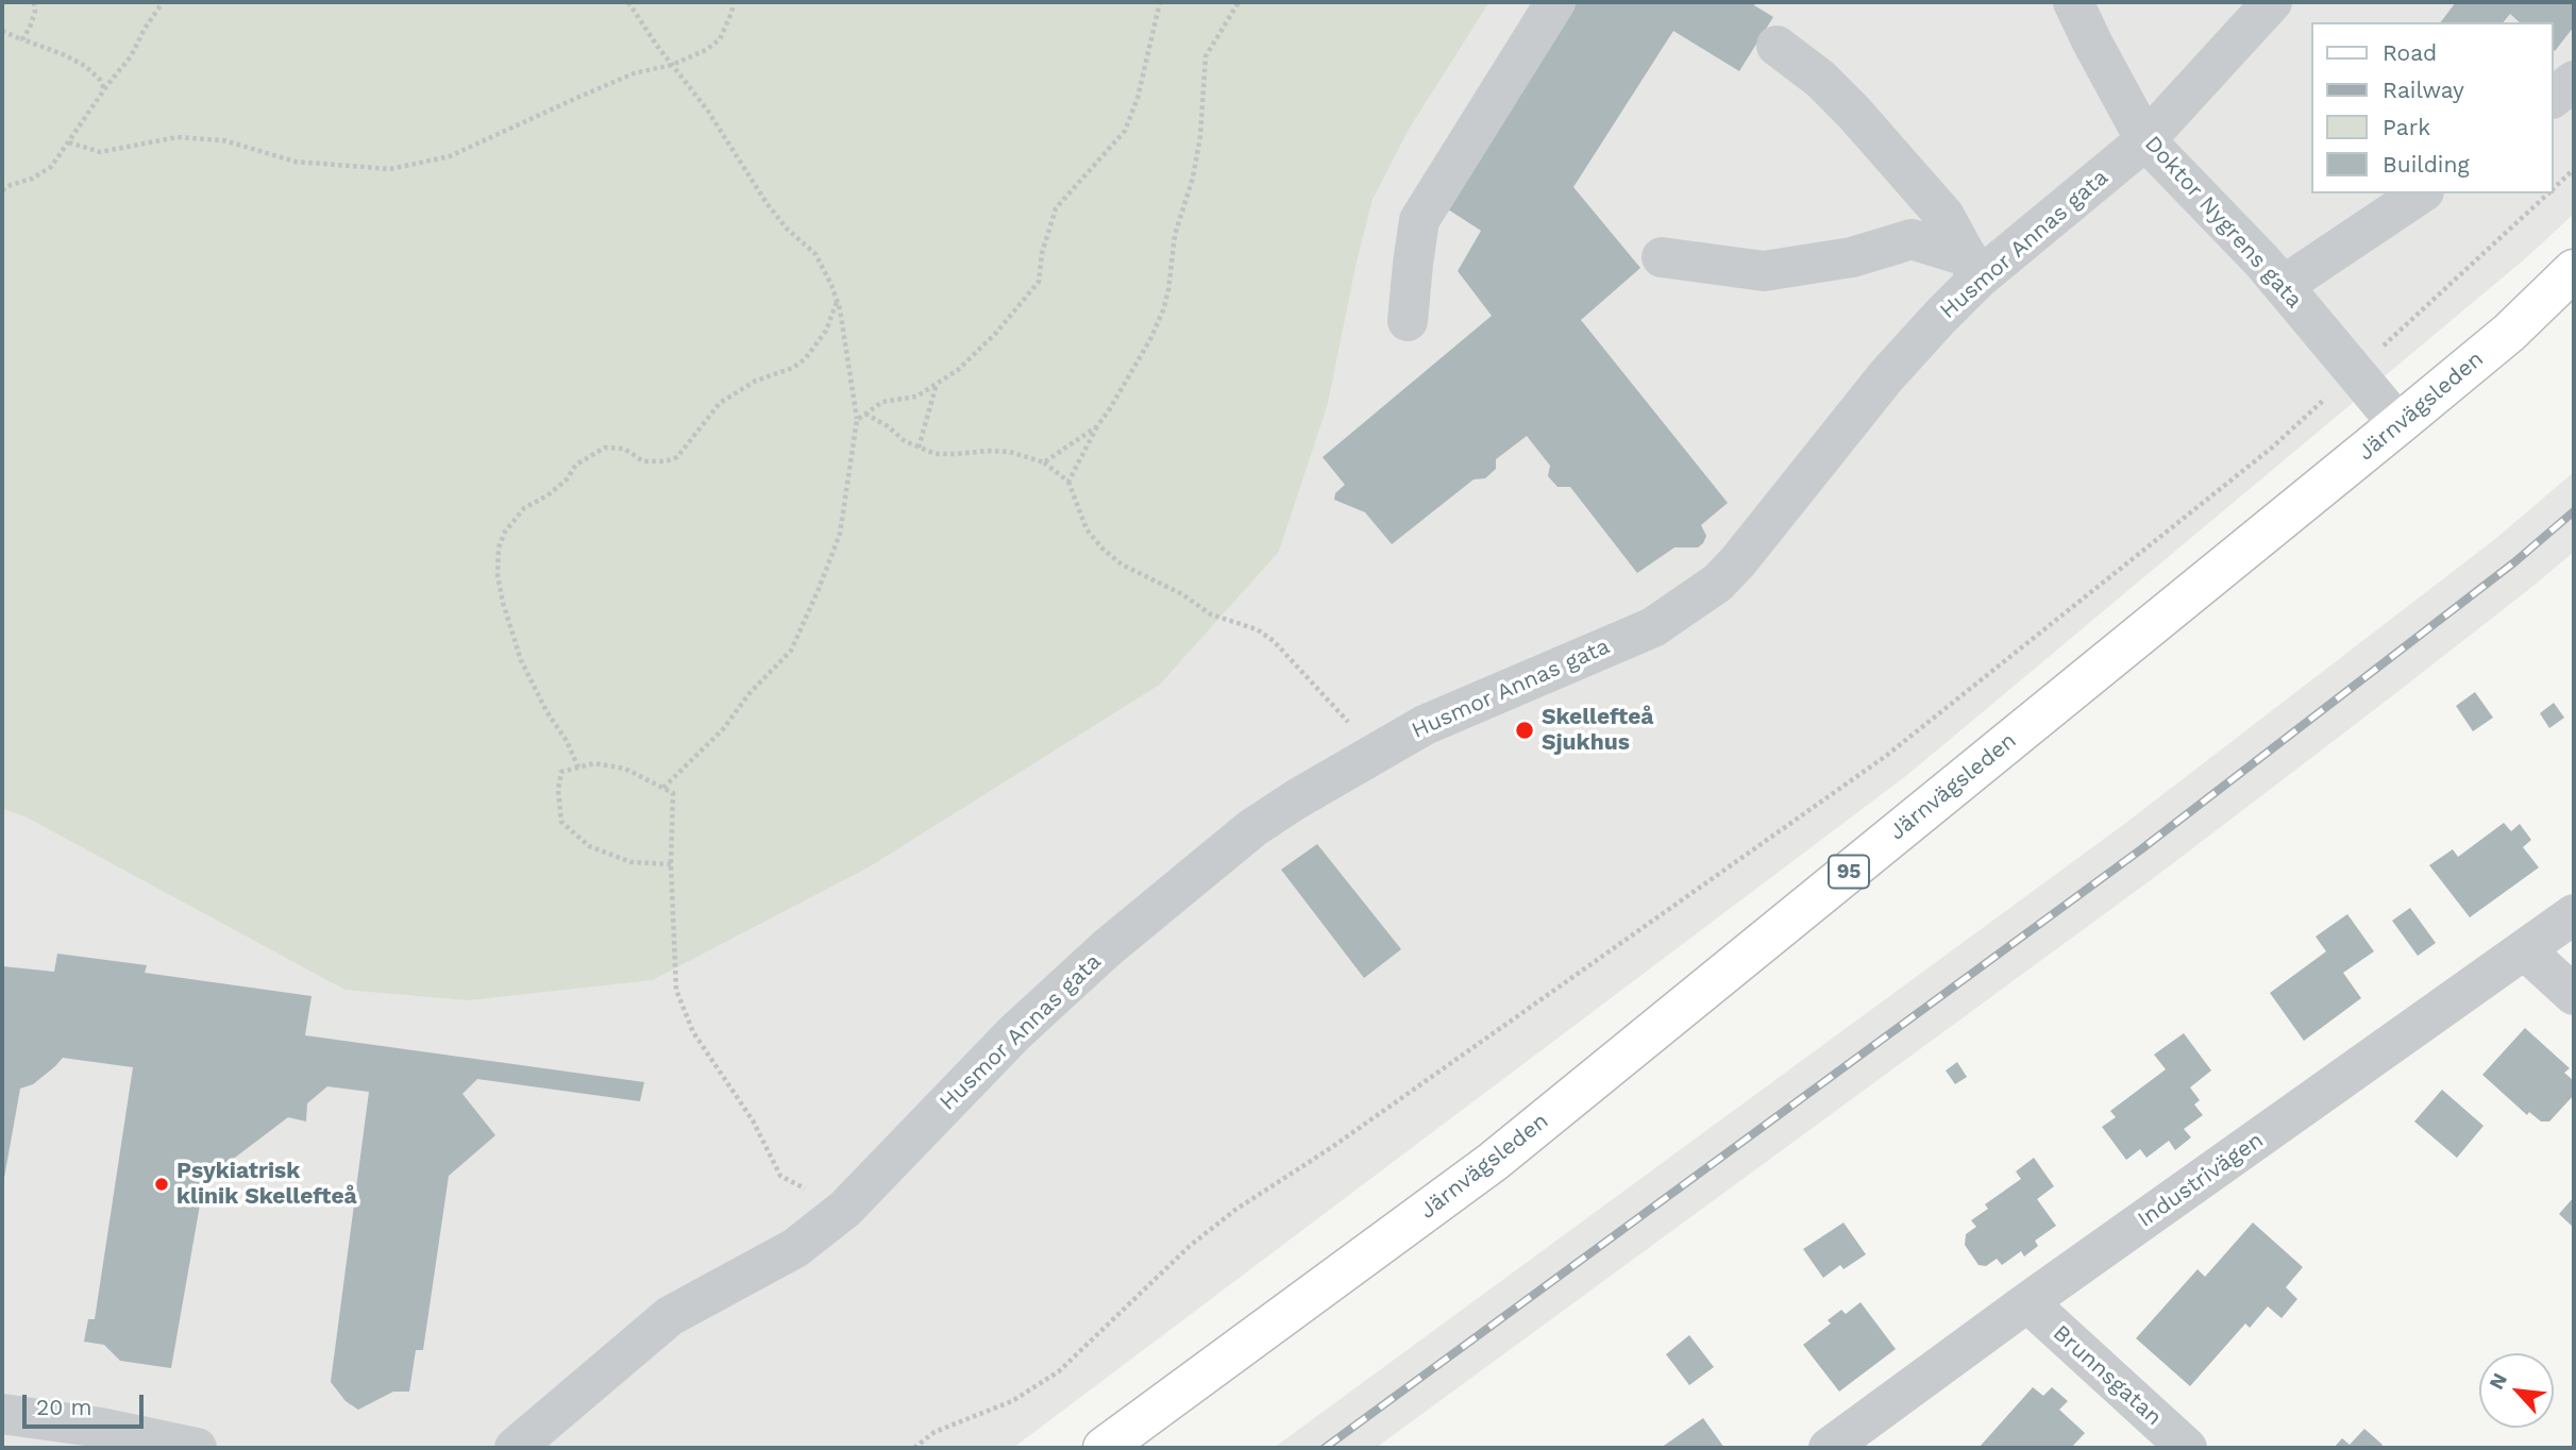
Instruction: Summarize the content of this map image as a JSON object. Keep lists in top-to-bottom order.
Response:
{
  "streets": {
    "main road": ["Järnvägsleden", "95"],
    "street": [
      "Doktor Nygrens gata",
      "Husmor Annas gata",
      "Industrivägen",
      "Brunnsgatan"
    ]
  },
  "crossings": [
    ["Doktor Nygrens gata", "Husmor Annas gata"],
    ["Doktor Nygrens gata", "Järnvägsleden"],
    ["Industrivägen", "Brunnsgatan"]
  ],
  "places": ["Skellefteå Sjukhus", "Psykiatrisk klinik Skellefteå"],
  "legend": [
    "Road",
    "Railway",
    "Park",
    "Building"
  ],
  "scale_bar": "20 m",
  "north": "top left"
}
